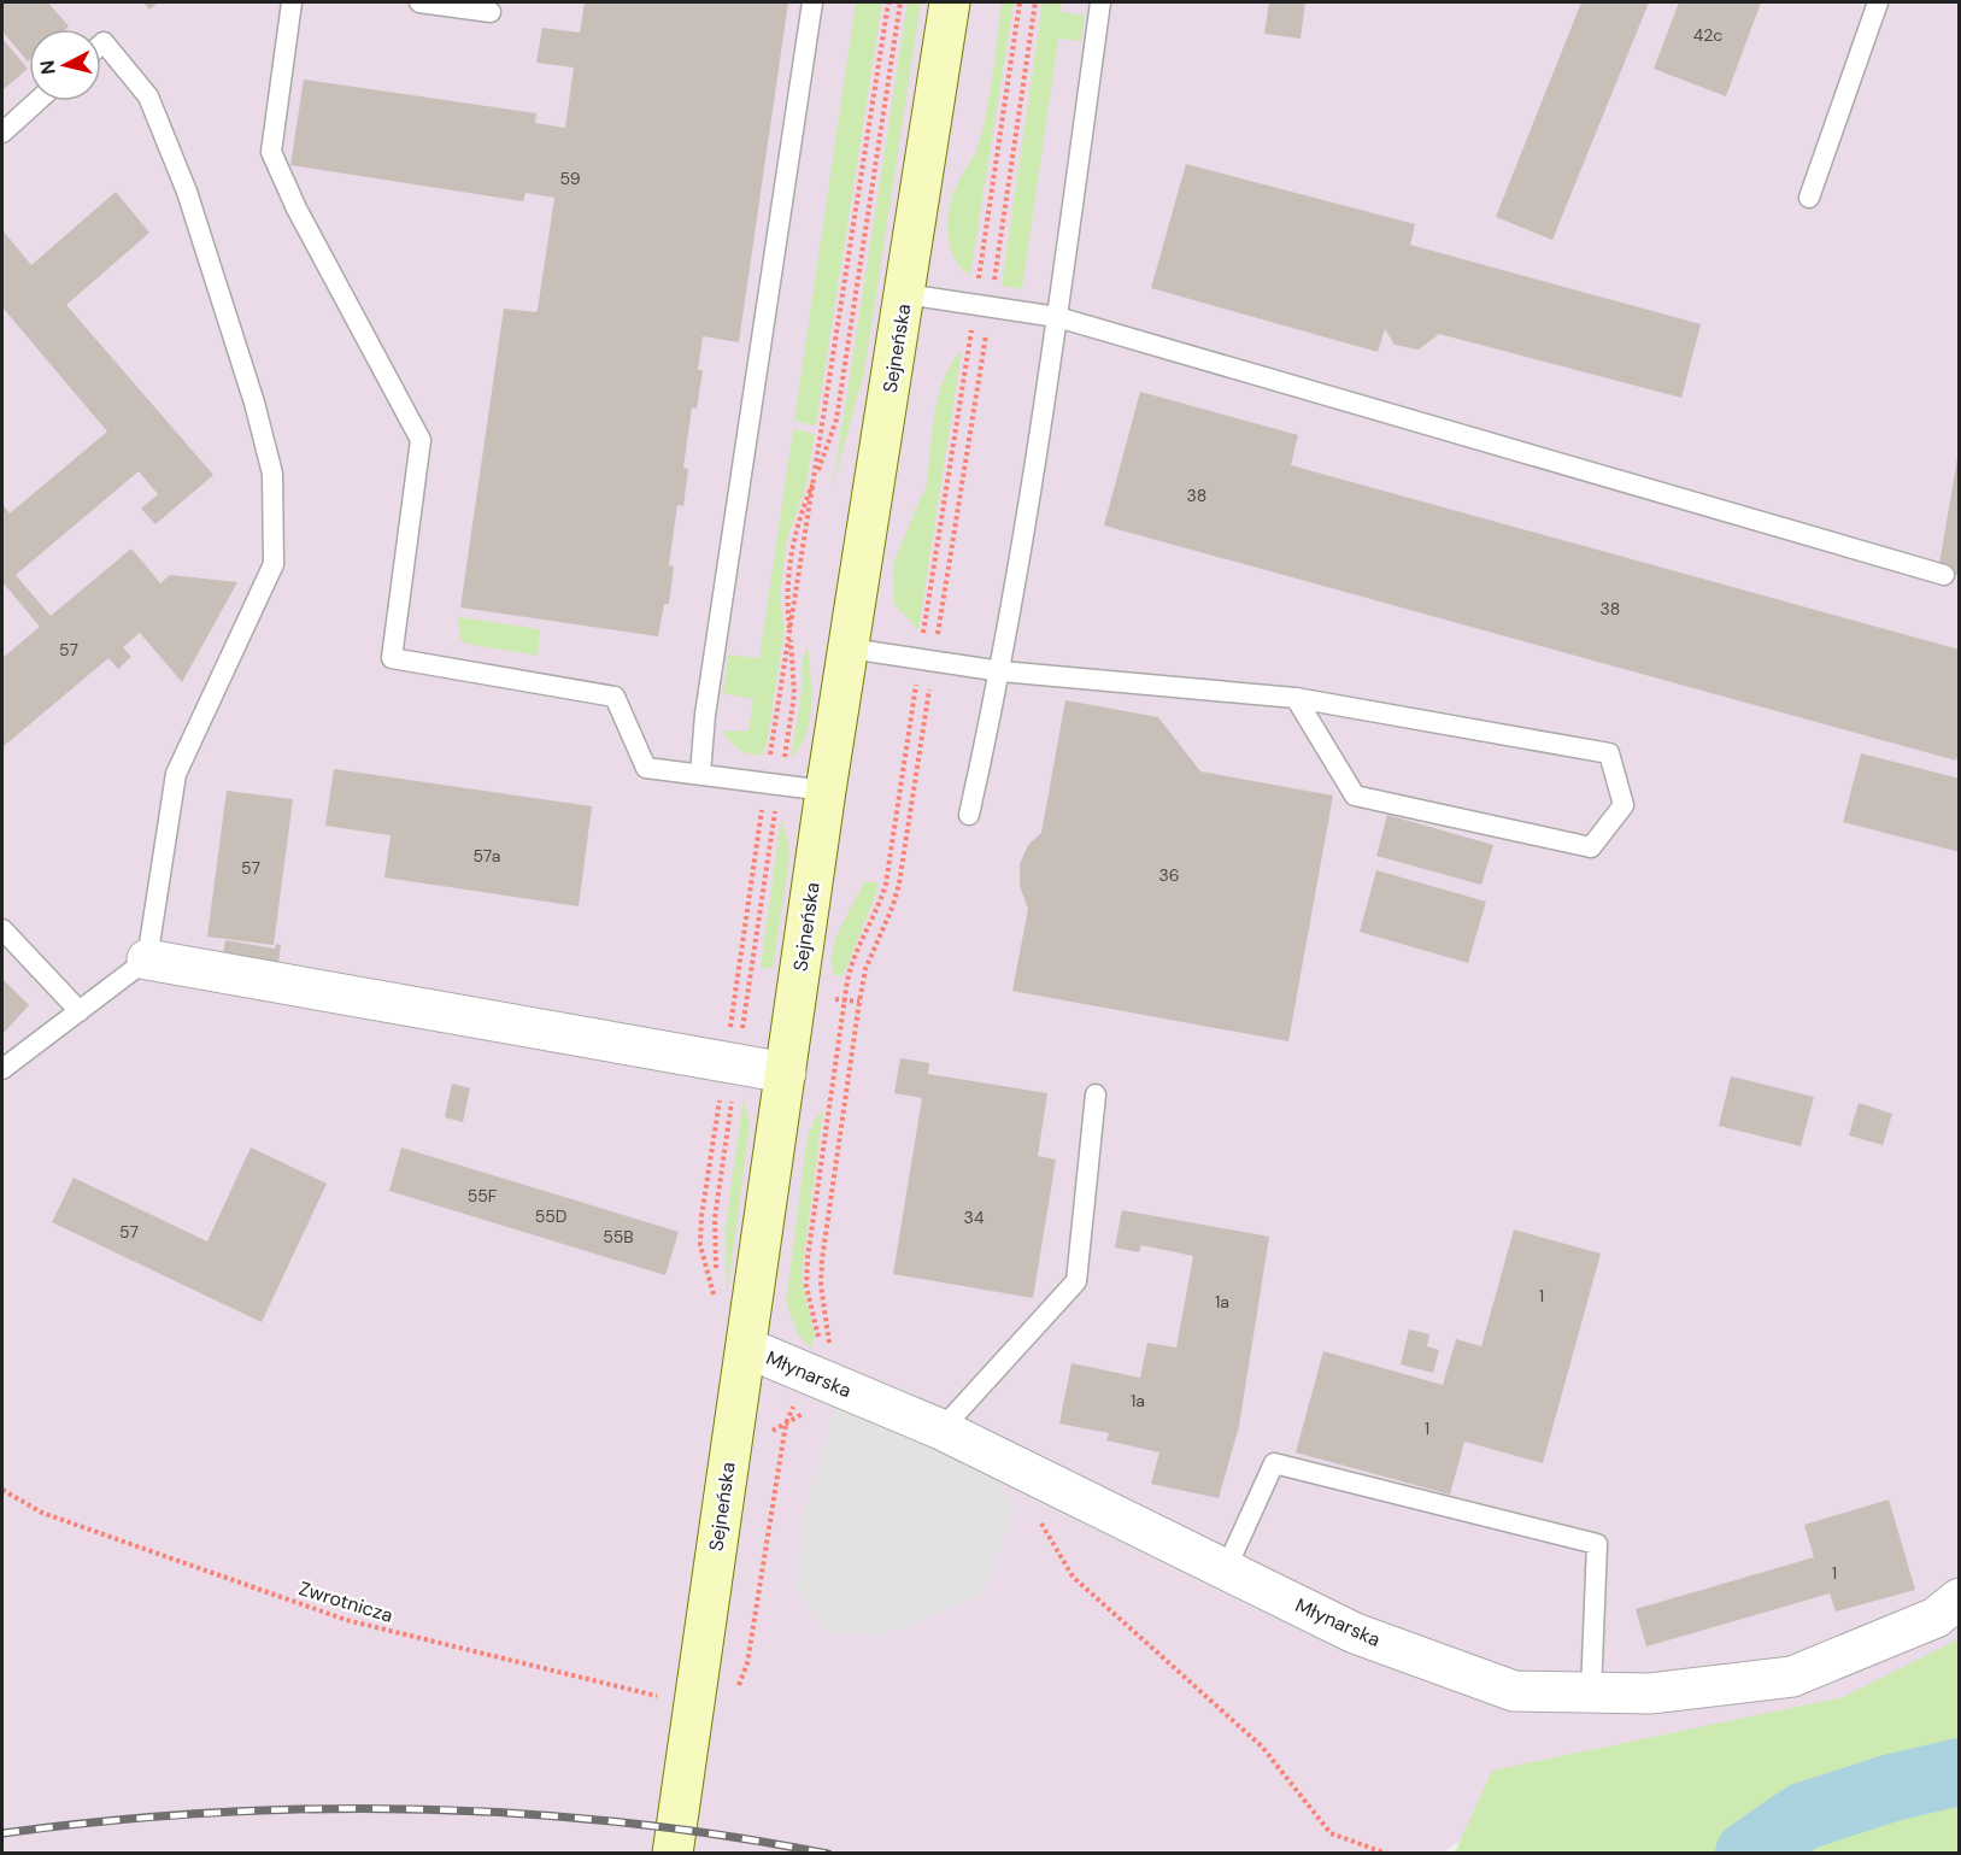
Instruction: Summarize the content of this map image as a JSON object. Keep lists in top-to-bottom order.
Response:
{
  "streets": {
    "street": ["Sejneńska", "Młynarska"],
    "path": ["Zwrotnicza"]
  },
  "crossings": [
    ["Sejneńska", "Młynarska"],
    ["Sejneńska", "Zwrotnicza"]
  ],
  "house_numbers": [
    "42c",
    "59",
    "38",
    "38",
    "57",
    "57a",
    "57",
    "36",
    "55F",
    "55D",
    "34",
    "57",
    "55B",
    "1",
    "1a",
    "1a",
    "1",
    "1"
  ],
  "north": "left"
}
